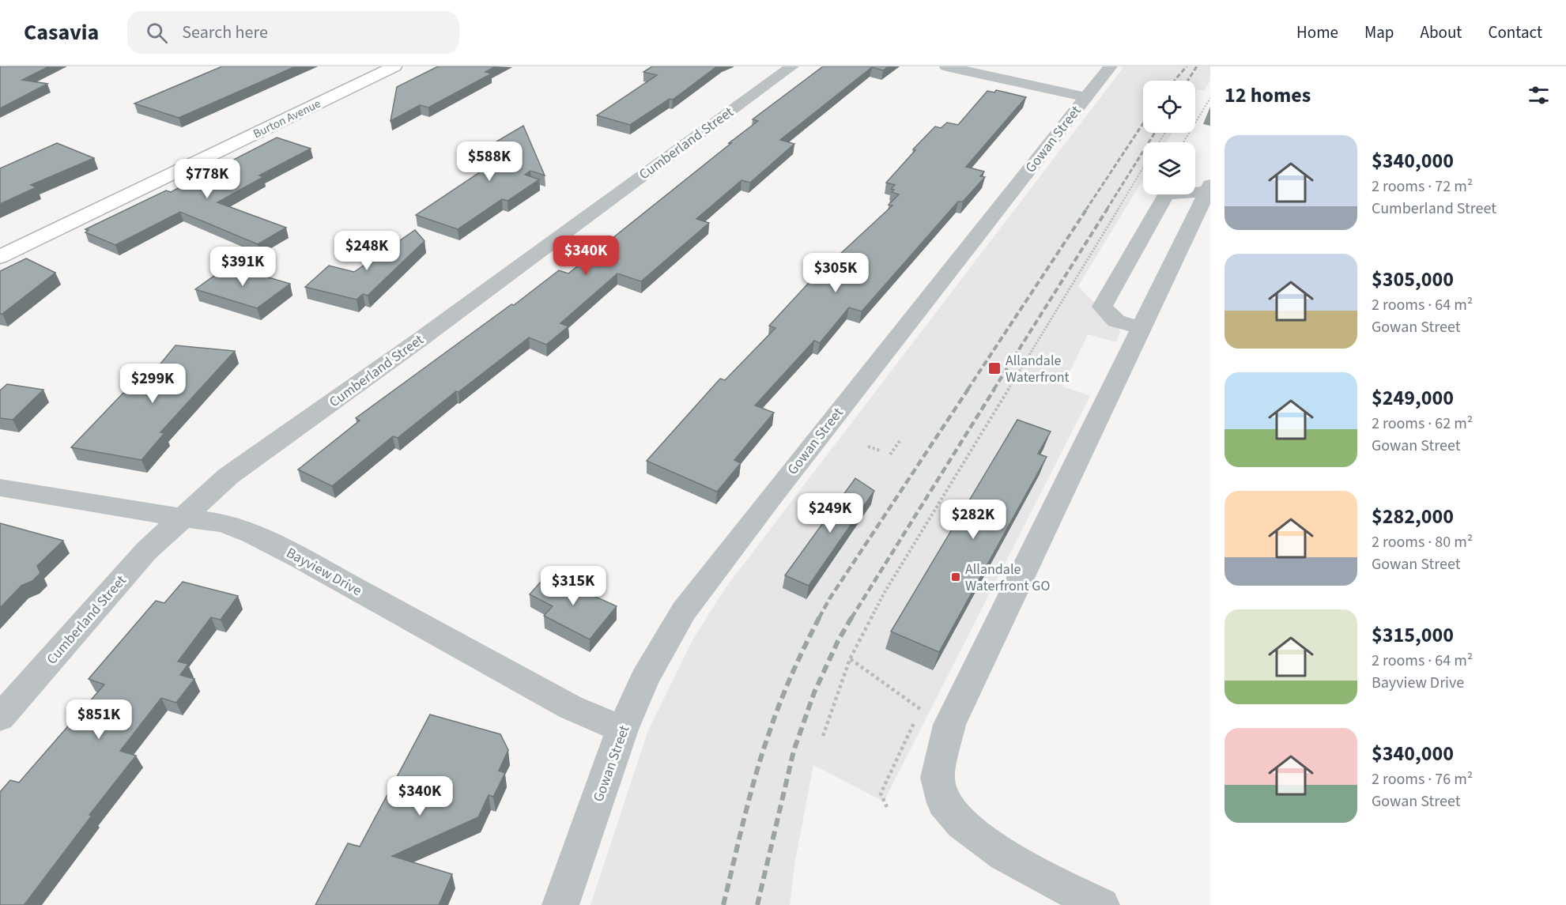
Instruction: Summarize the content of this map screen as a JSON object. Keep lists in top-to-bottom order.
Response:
{
  "streets": {
    "main road": ["Burton Avenue"],
    "street": ["Gowan Street", "Cumberland Street", "Bayview Drive"]
  },
  "crossings": [
    ["Gowan Street", "Bayview Drive"],
    ["Cumberland Street", "Bayview Drive"]
  ],
  "places": {
    "transit": ["Allandale Waterfront", "Allandale Waterfront GO"]
  },
  "page": {
    "header": "Casavia",
    "search": "Search here",
    "nav": [
      "Home",
      "Map",
      "About",
      "Contact"
    ],
    "heading": "12 homes",
    "list": [
      {
        "name": "$340,000",
        "note": "2 rooms · 72 m² · Cumberland Street"
      },
      {
        "name": "$305,000",
        "note": "2 rooms · 64 m² · Gowan Street"
      },
      {
        "name": "$249,000",
        "note": "2 rooms · 62 m² · Gowan Street"
      },
      {
        "name": "$282,000",
        "note": "2 rooms · 80 m² · Gowan Street"
      },
      {
        "name": "$315,000",
        "note": "2 rooms · 64 m² · Bayview Drive"
      },
      {
        "name": "$340,000",
        "note": "2 rooms · 76 m² · Gowan Street"
      }
    ],
    "price": [
      "$588K",
      "$778K",
      "$248K",
      "$340K",
      "$391K",
      "$305K",
      "$299K",
      "$249K",
      "$282K",
      "$315K",
      "$851K",
      "$340K"
    ]
  }
}
